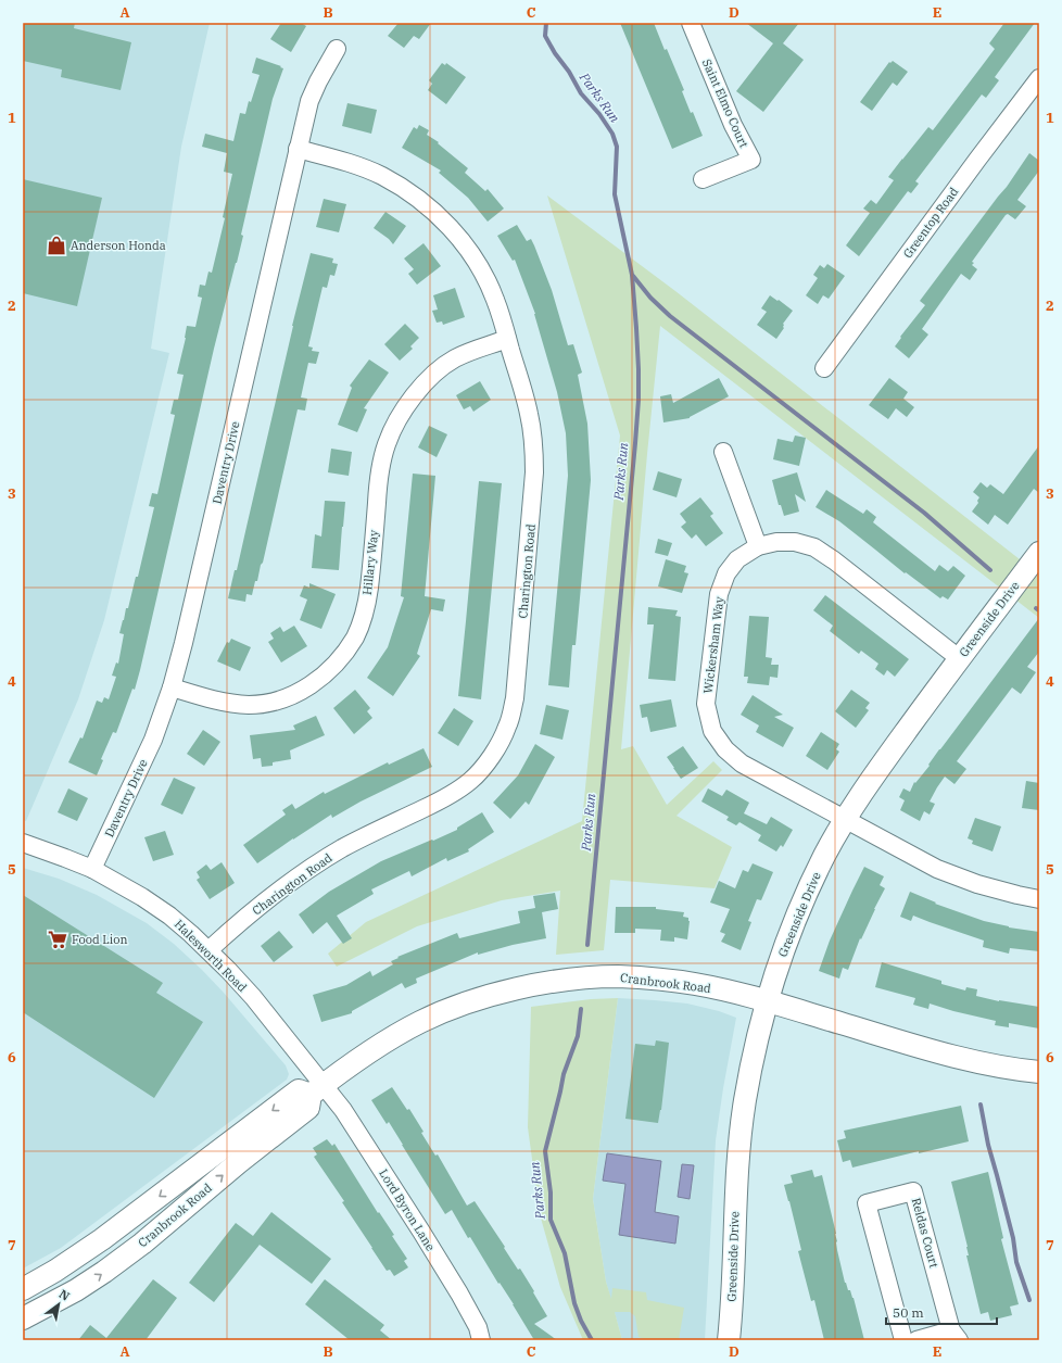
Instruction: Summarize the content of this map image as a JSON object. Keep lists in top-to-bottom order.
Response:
{
  "streets": {
    "street": [
      "Saint Elmo Court",
      "Greentop Road",
      "Daventry Drive",
      "Hillary Way",
      "Charington Road",
      "Greenside Drive",
      "Wickersham Way",
      "Halesworth Road",
      "Cranbrook Road",
      "Lord Byron Lane",
      "Reldas Court"
    ]
  },
  "crossings": [
    ["Daventry Drive", "Hillary Way"],
    ["Daventry Drive", "Charington Road"],
    ["Daventry Drive", "Halesworth Road"],
    ["Hillary Way", "Charington Road"],
    ["Charington Road", "Halesworth Road"],
    ["Greenside Drive", "Wickersham Way"],
    ["Greenside Drive", "Cranbrook Road"],
    ["Halesworth Road", "Cranbrook Road"],
    ["Halesworth Road", "Lord Byron Lane"],
    ["Cranbrook Road", "Lord Byron Lane"]
  ],
  "water": ["Parks Run"],
  "places": {
    "shop": ["Anderson Honda"],
    "supermarket": ["Food Lion"]
  },
  "scale_bar": "50 m",
  "north": "top right",
  "grid": {
    "columns": [
      "A",
      "B",
      "C",
      "D",
      "E"
    ],
    "rows": [
      "1",
      "2",
      "3",
      "4",
      "5",
      "6",
      "7"
    ]
  }
}
